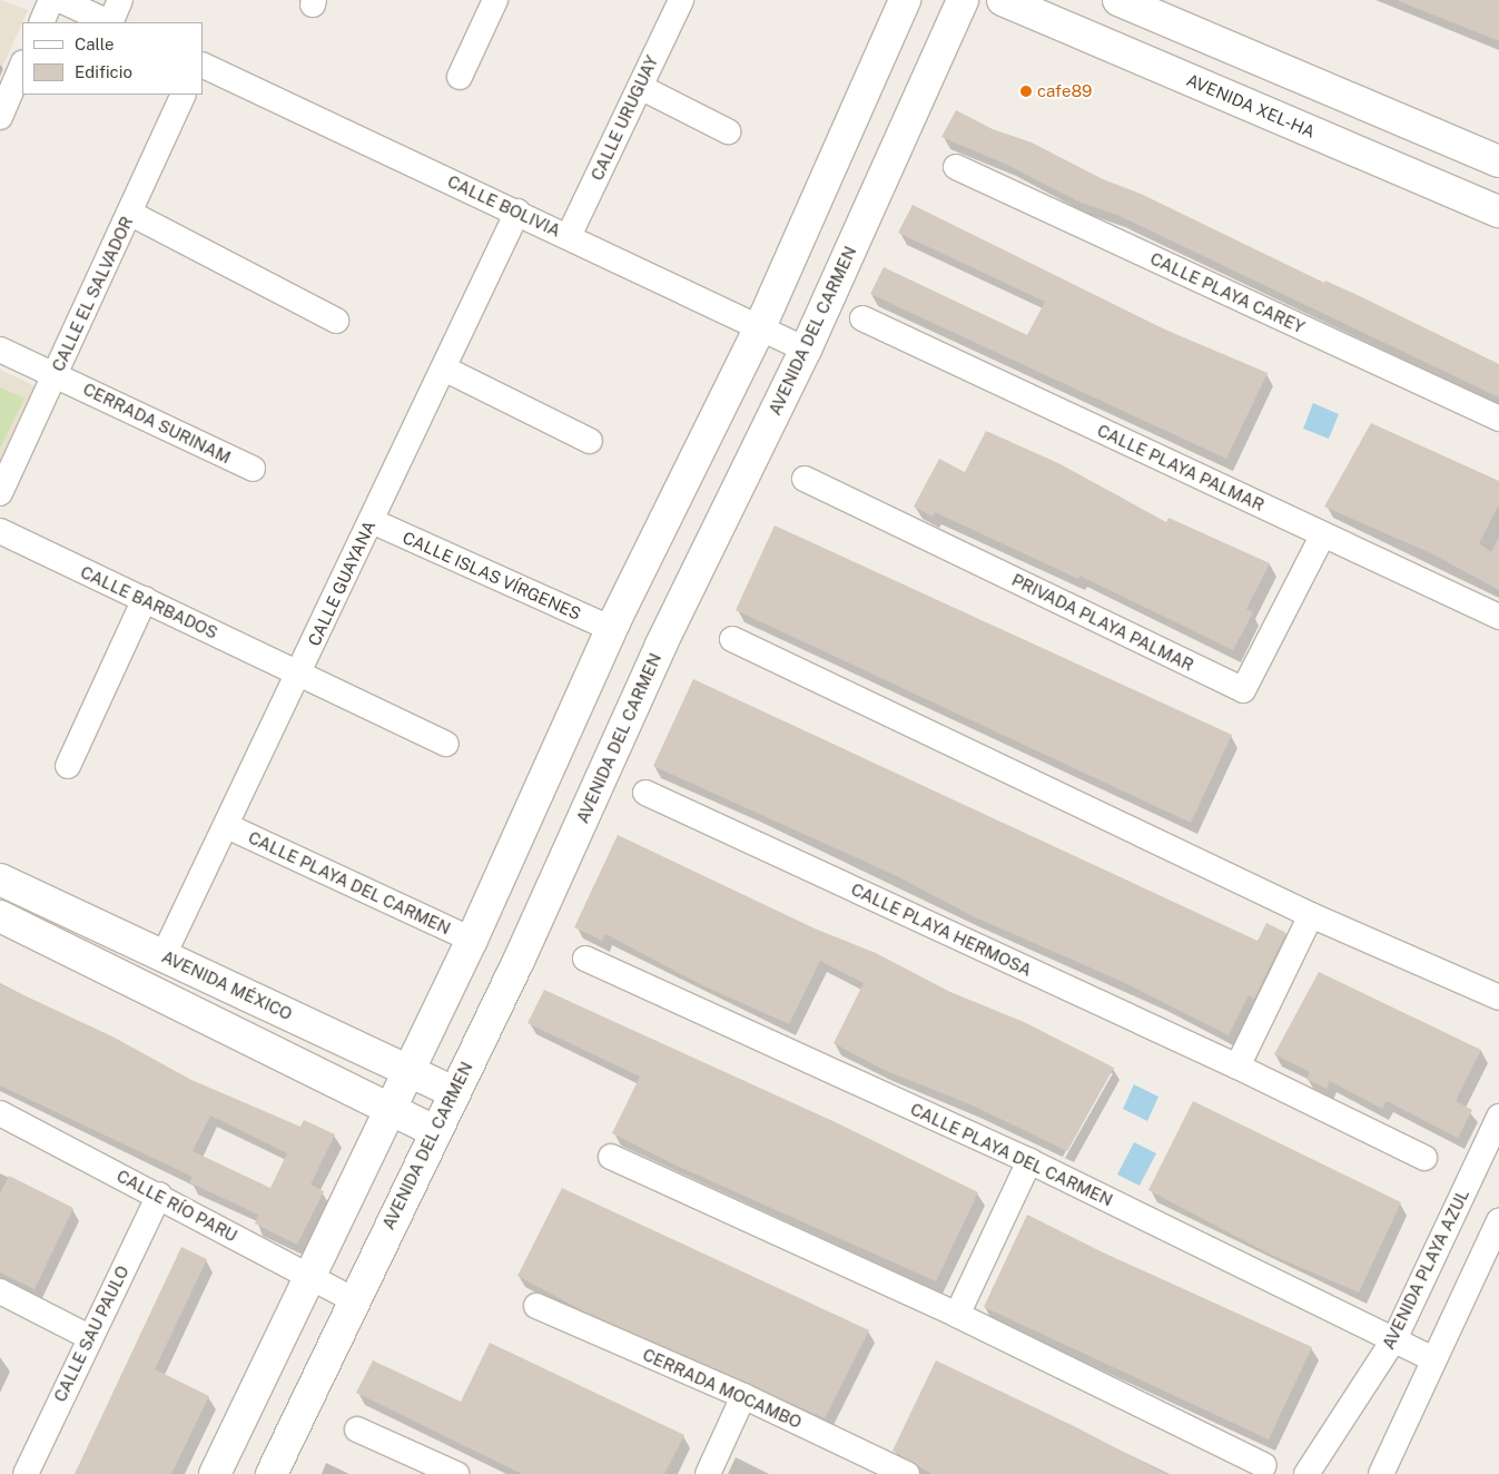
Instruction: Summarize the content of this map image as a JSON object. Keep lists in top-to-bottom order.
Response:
{
  "streets": {
    "street": [
      "AVENIDA XEL-HA",
      "CALLE URUGUAY",
      "CALLE BOLIVIA",
      "CALLE PLAYA CAREY",
      "CALLE EL SALVADOR",
      "AVENIDA DEL CARMEN",
      "CERRADA SURINAM",
      "CALLE PLAYA PALMAR",
      "CALLE ISLAS VÍRGENES",
      "CALLE GUAYANA",
      "CALLE BARBADOS",
      "PRIVADA PLAYA PALMAR",
      "CALLE PLAYA DEL CARMEN",
      "CALLE PLAYA HERMOSA",
      "AVENIDA MÉXICO",
      "CALLE RÍO PARU",
      "AVENIDA PLAYA AZUL",
      "CALLE SAU PAULO",
      "CERRADA MOCAMBO"
    ]
  },
  "crossings": [
    ["CALLE URUGUAY", "CALLE BOLIVIA"],
    ["CALLE BOLIVIA", "AVENIDA DEL CARMEN"],
    ["CALLE BOLIVIA", "CALLE GUAYANA"],
    ["CALLE EL SALVADOR", "CERRADA SURINAM"],
    ["AVENIDA DEL CARMEN", "AVENIDA MÉXICO"],
    ["AVENIDA DEL CARMEN", "CALLE RÍO PARU"],
    ["CALLE PLAYA PALMAR", "PRIVADA PLAYA PALMAR"],
    ["CALLE ISLAS VÍRGENES", "CALLE GUAYANA"],
    ["CALLE GUAYANA", "CALLE BARBADOS"],
    ["CALLE GUAYANA", "CALLE PLAYA DEL CARMEN"],
    ["CALLE GUAYANA", "AVENIDA MÉXICO"],
    ["CALLE PLAYA DEL CARMEN", "AVENIDA PLAYA AZUL"],
    ["CALLE RÍO PARU", "CALLE SAU PAULO"]
  ],
  "places": ["cafe89"],
  "legend": ["Calle", "Edificio"]
}
